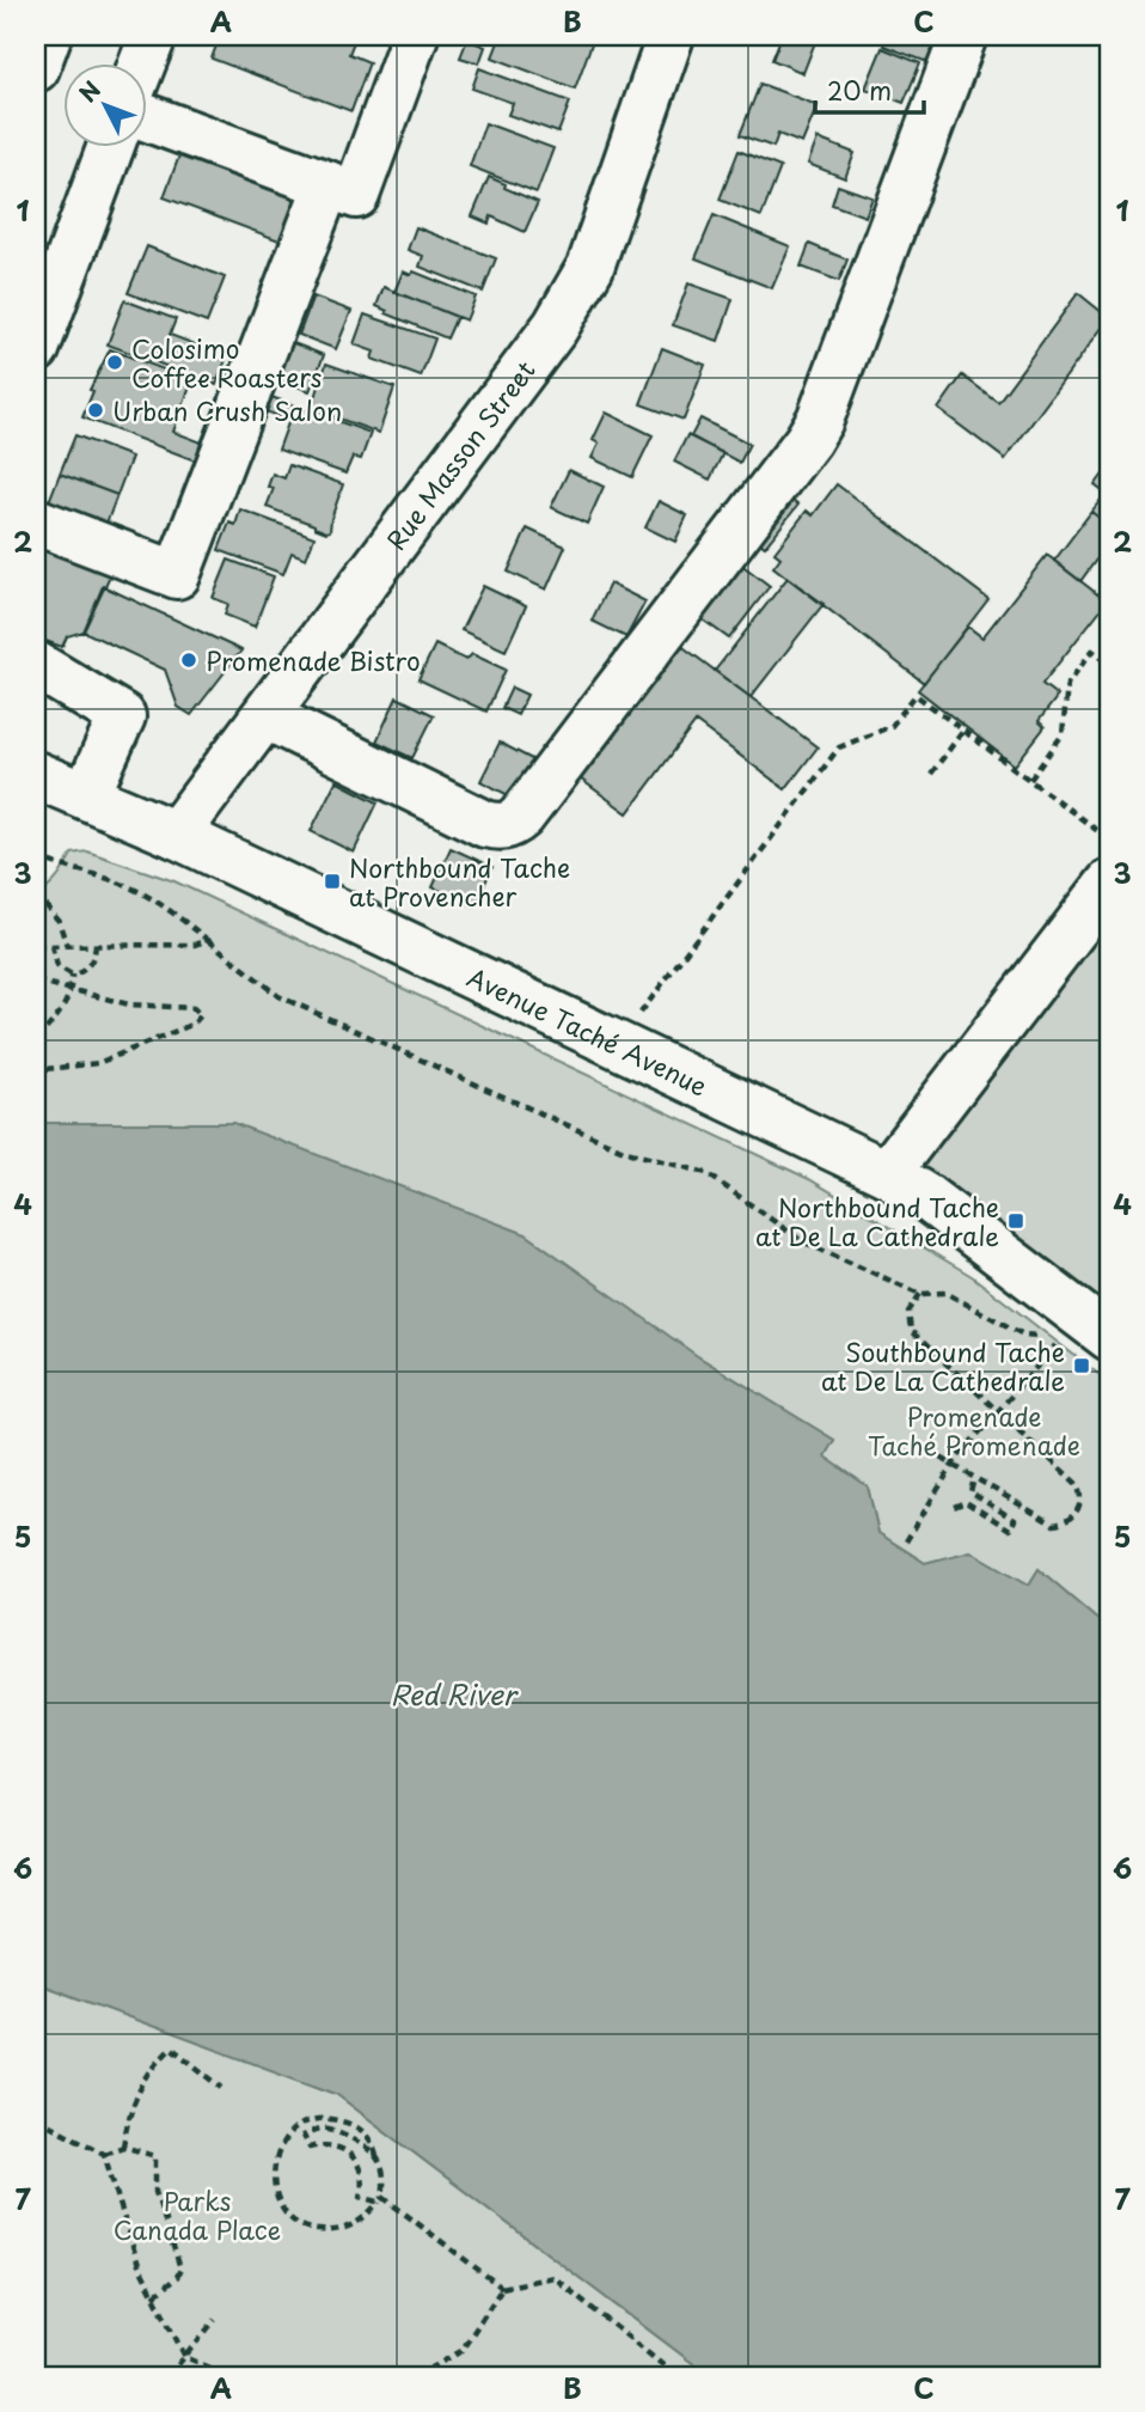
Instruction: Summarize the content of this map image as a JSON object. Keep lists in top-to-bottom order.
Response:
{
  "streets": {
    "street": ["Rue Masson Street", "Avenue Taché Avenue"]
  },
  "crossings": [
    ["Rue Masson Street", "Avenue Taché Avenue"]
  ],
  "water": ["Red River"],
  "parks": ["Promenade Taché Promenade", "Parks Canada Place"],
  "places": {
    "other": ["Colosimo Coffee Roasters", "Urban Crush Salon", "Promenade Bistro"],
    "transit": ["Northbound Tache at Provencher", "Northbound Tache at De La Cathedrale", "Southbound Tache at De La Cathedrale"]
  },
  "scale_bar": "20 m",
  "north": "top left",
  "grid": {
    "columns": ["A", "B", "C"],
    "rows": [
      "1",
      "2",
      "3",
      "4",
      "5",
      "6",
      "7"
    ]
  }
}
